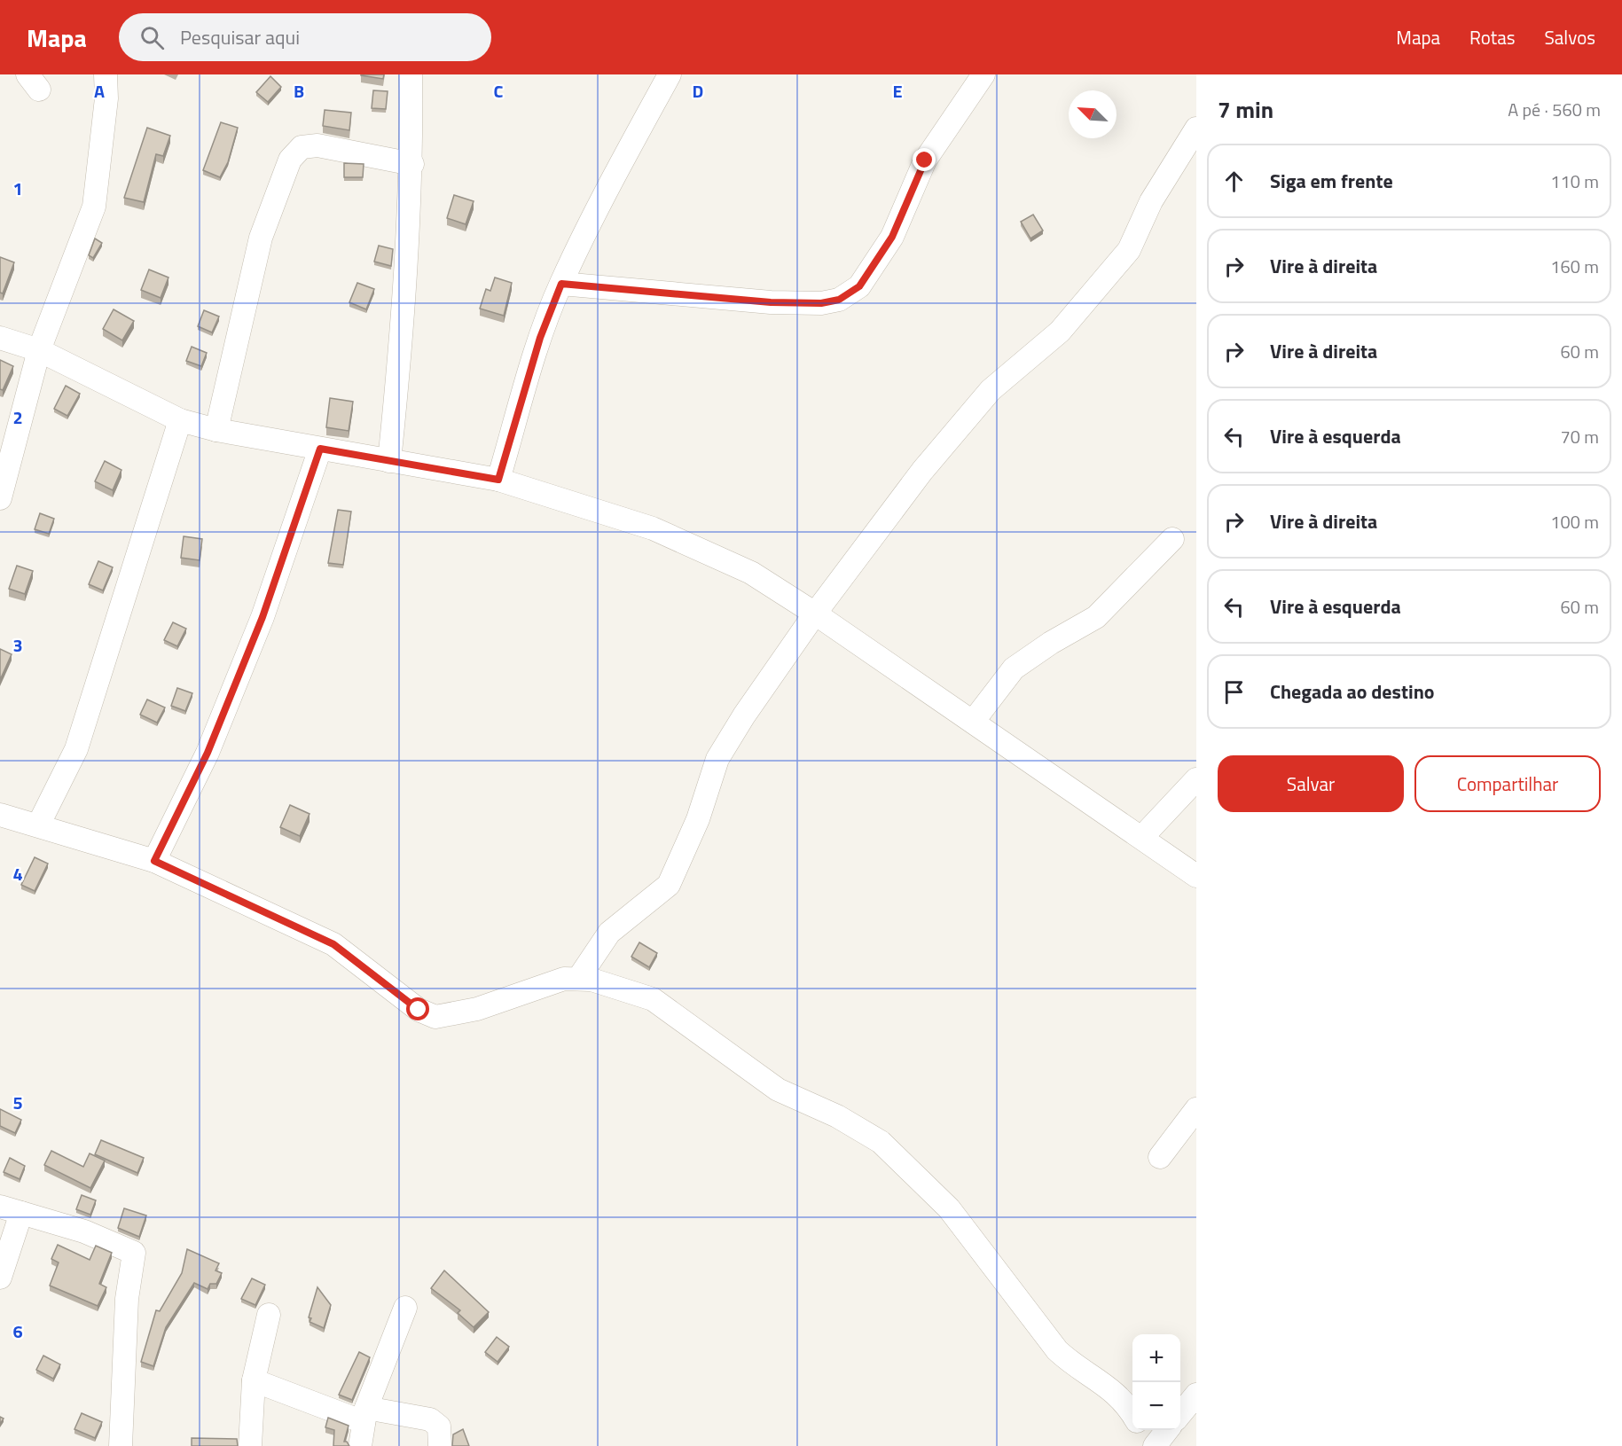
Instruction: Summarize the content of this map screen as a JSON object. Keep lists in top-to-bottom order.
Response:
{
  "north": "top left",
  "page": {
    "header": "Mapa",
    "search": "Pesquisar aqui",
    "nav": ["Mapa", "Rotas", "Salvos"],
    "heading": ["7 min", "A pé · 560 m"],
    "list": [
      ["Siga em frente", "110 m"],
      ["Vire à direita", "160 m"],
      ["Vire à direita", "60 m"],
      ["Vire à esquerda", "70 m"],
      ["Vire à direita", "100 m"],
      ["Vire à esquerda", "60 m"],
      "Chegada ao destino"
    ],
    "buttons": ["Salvar", "Compartilhar"],
    "map_buttons": ["+", "−"]
  },
  "grid": {
    "columns": [
      "A",
      "B",
      "C",
      "D",
      "E"
    ],
    "rows": [
      "1",
      "2",
      "3",
      "4",
      "5",
      "6"
    ]
  }
}
